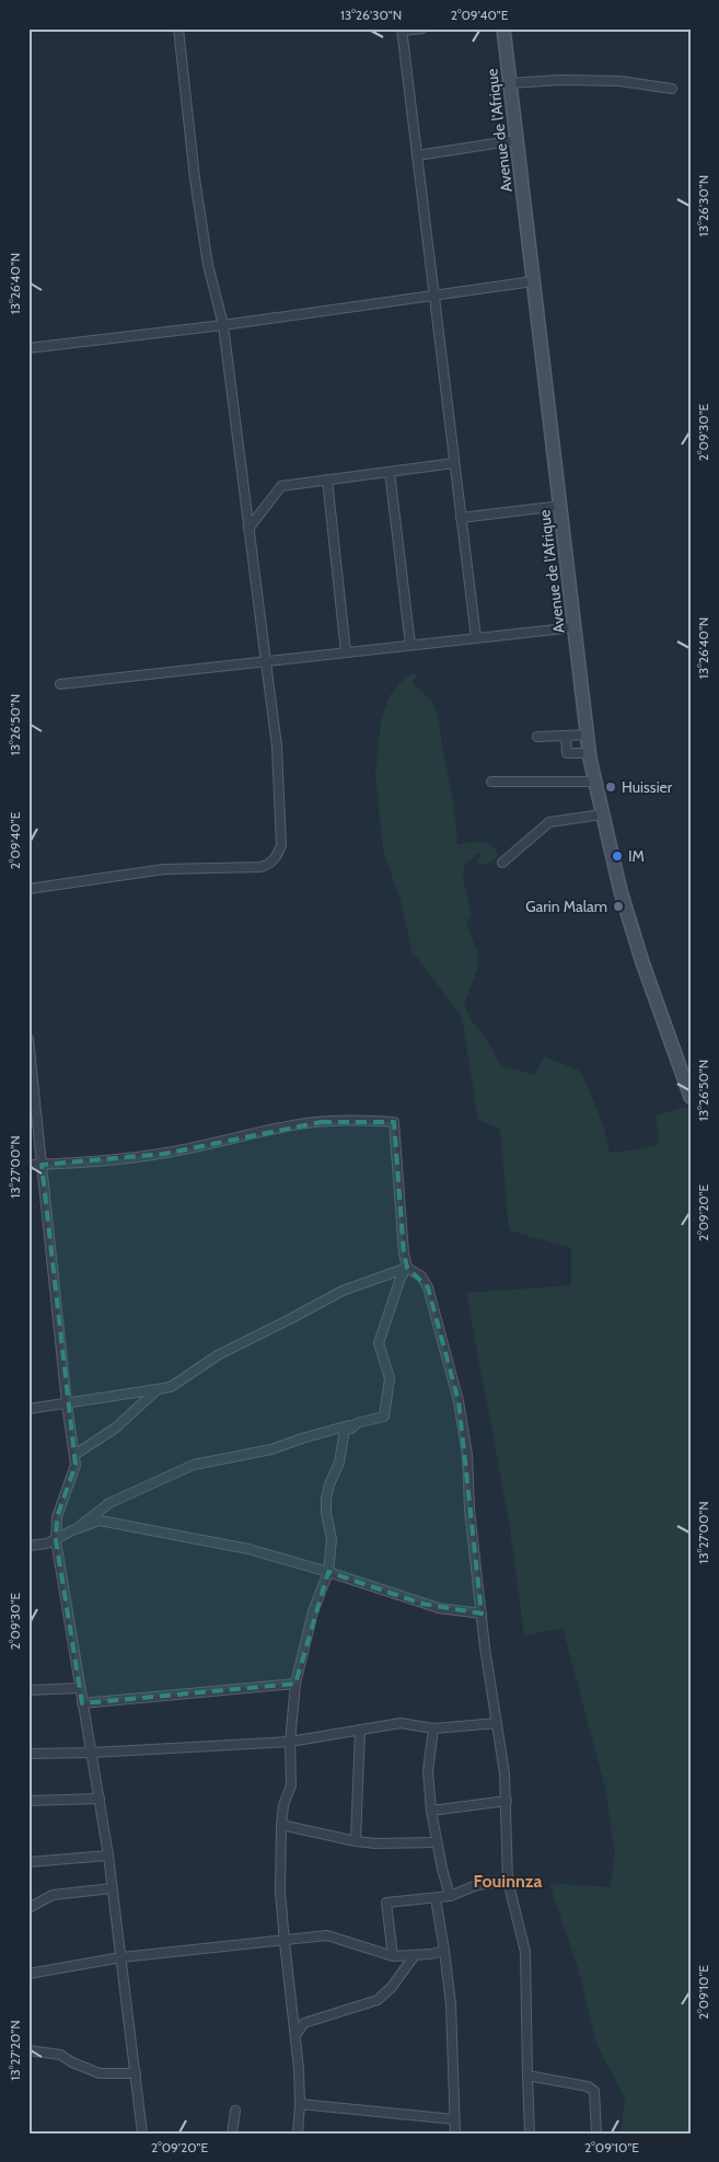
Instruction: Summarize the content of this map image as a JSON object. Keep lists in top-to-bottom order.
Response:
{
  "streets": {
    "main road": ["Avenue de l'Afrique"]
  },
  "districts": ["Fouinnza"],
  "places": ["Huissier", "IM", "Garin Malam"],
  "coordinates": [
    "13°26'30\"N",
    "2°09'40\"E",
    "13°26'40\"N",
    "2°09'30\"E",
    "13°26'50\"N",
    "13°27'00\"N",
    "2°09'20\"E",
    "2°09'10\"E",
    "13°27'20\"N"
  ]
}
